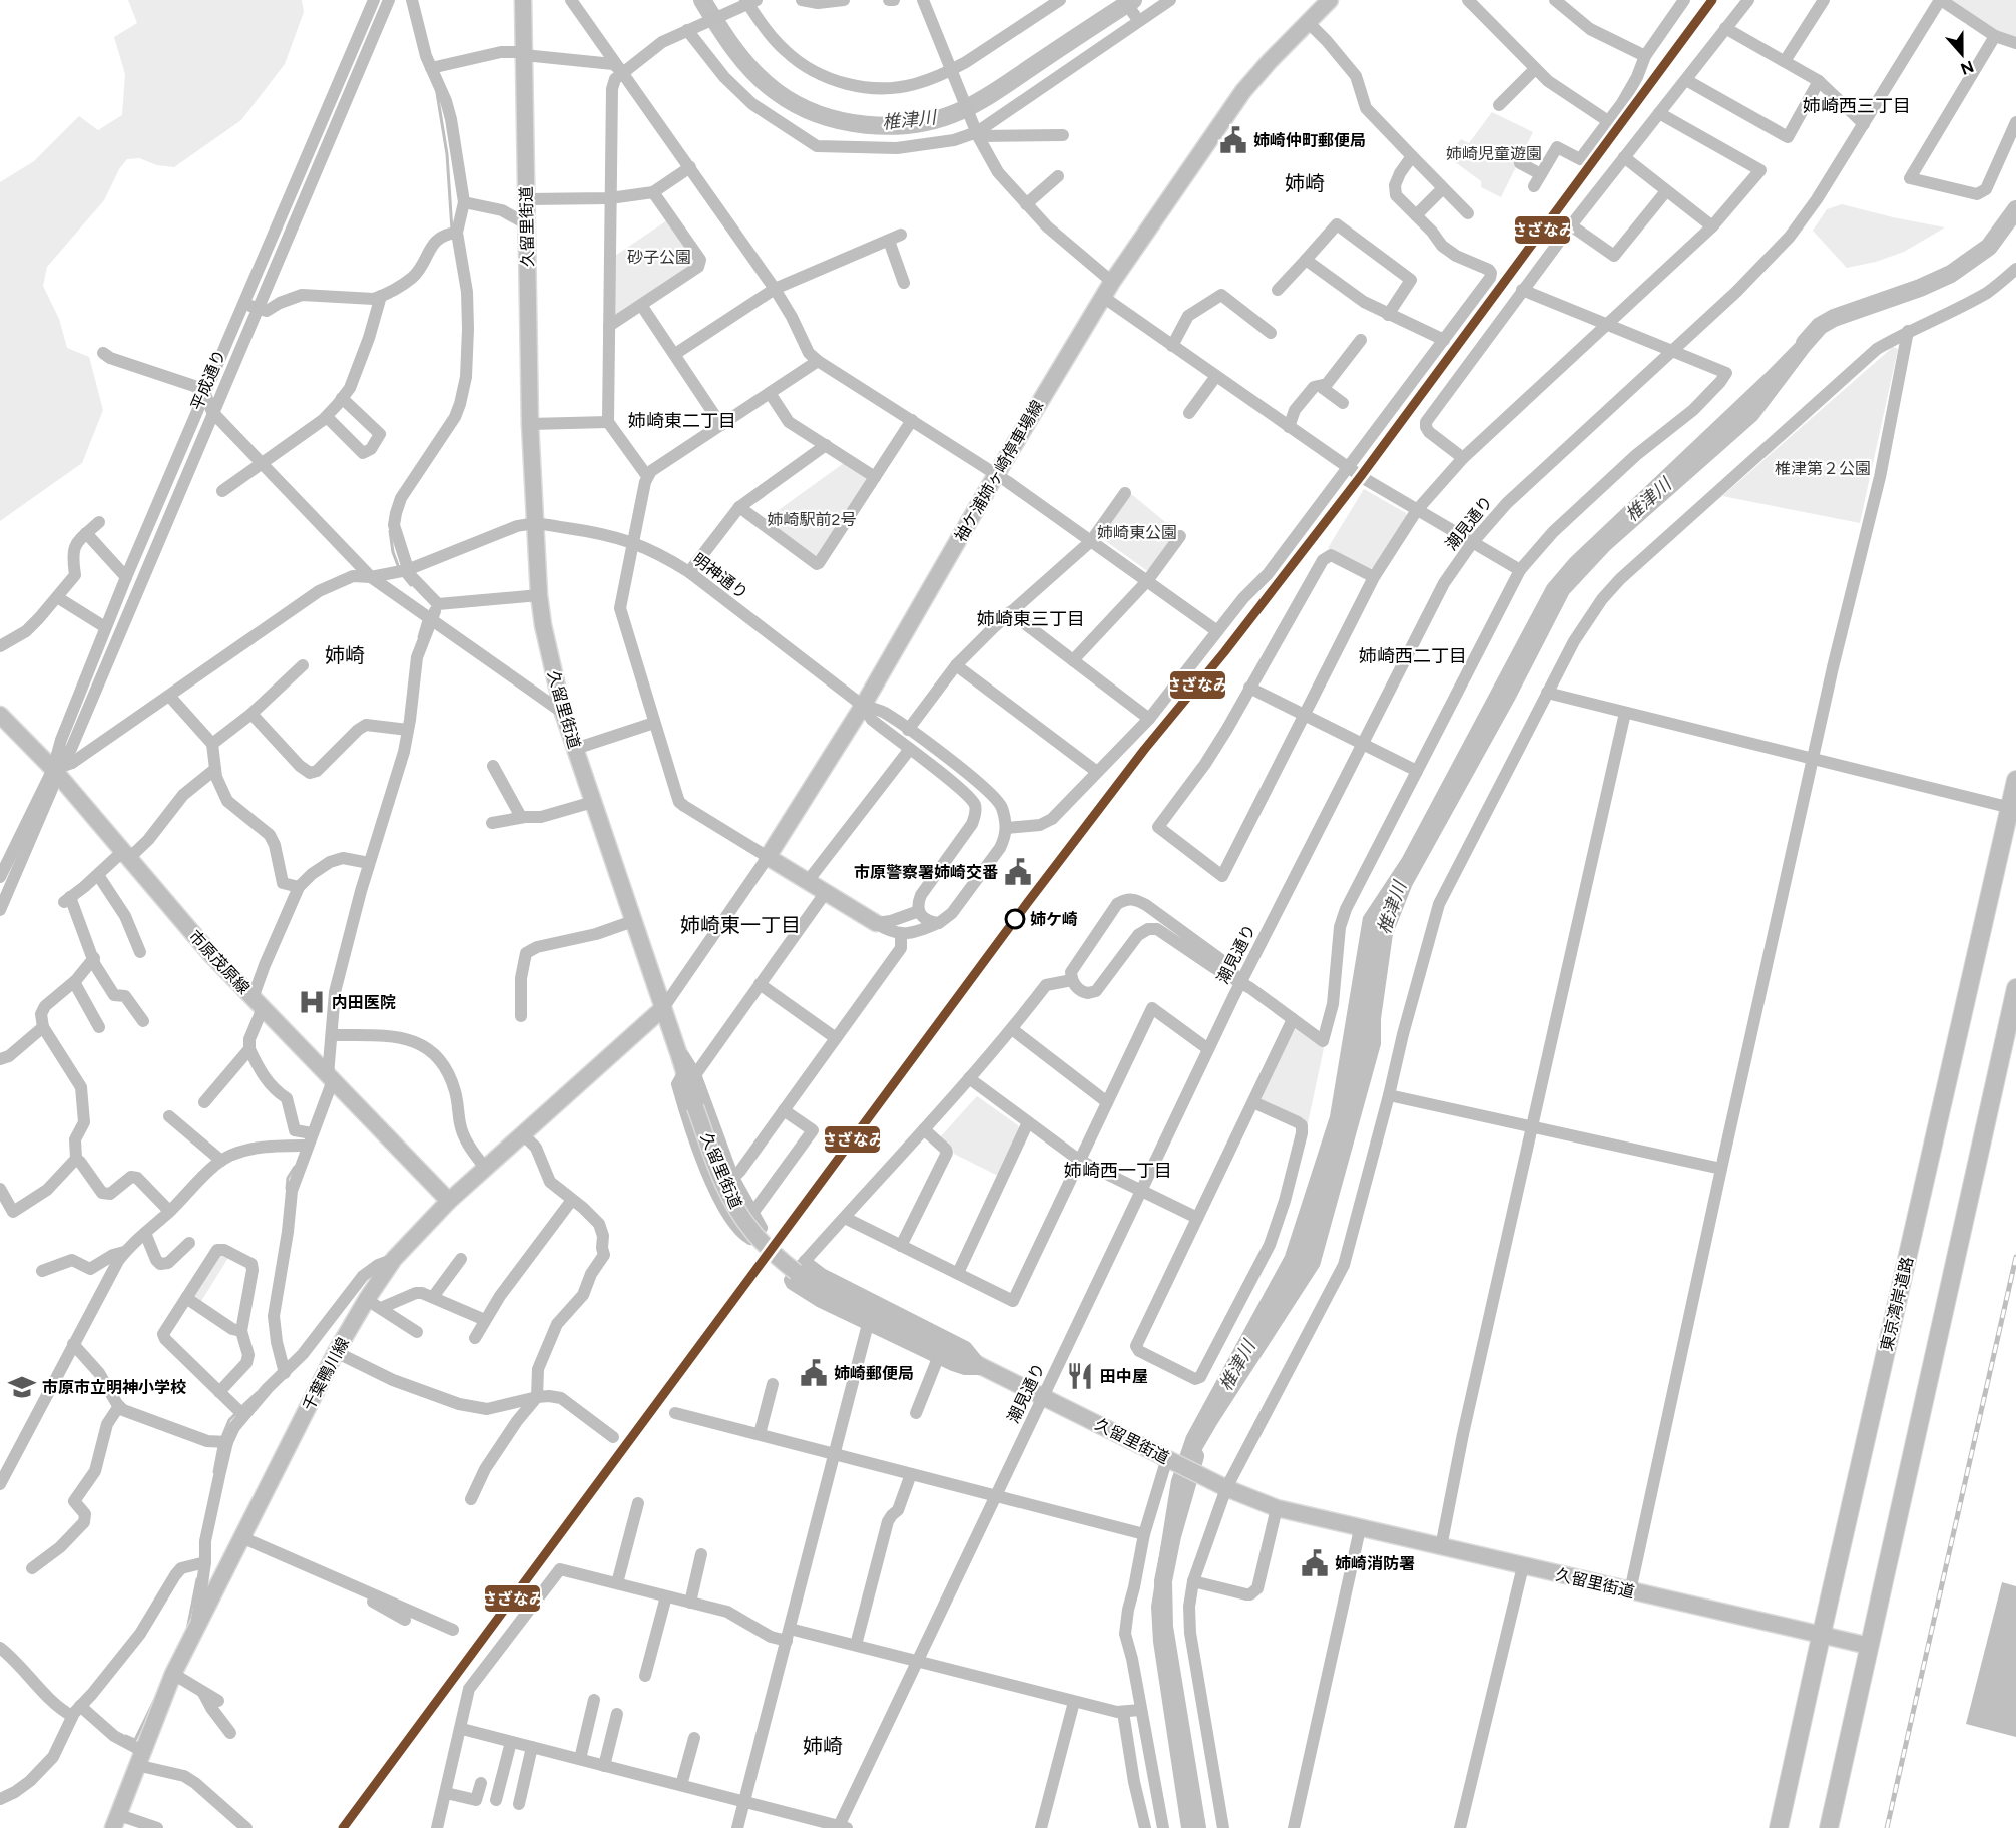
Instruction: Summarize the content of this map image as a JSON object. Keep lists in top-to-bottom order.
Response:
{
  "streets": {
    "highway": ["東京湾岸道路"],
    "main road": [
      "久留里街道",
      "袖ケ浦姉ヶ崎停車場線",
      "市原茂原線",
      "千葉鴨川線"
    ],
    "street": ["平成通り", "潮見通り", "明神通り"]
  },
  "crossings": [
    ["久留里街道", "潮見通り"],
    ["久留里街道", "明神通り"],
    ["久留里街道", "東京湾岸道路"],
    ["久留里街道", "千葉鴨川線"],
    ["平成通り", "市原茂原線"],
    ["袖ケ浦姉ヶ崎停車場線", "明神通り"],
    ["市原茂原線", "千葉鴨川線"]
  ],
  "districts": [
    "姉崎西三丁目",
    "姉崎",
    "姉崎東二丁目",
    "姉崎東三丁目",
    "姉崎",
    "姉崎西二丁目",
    "姉崎東一丁目",
    "姉崎西一丁目",
    "姉崎"
  ],
  "water": ["椎津川"],
  "parks": [
    "姉崎児童遊園",
    "砂子公園",
    "椎津第２公園",
    "姉崎駅前2号",
    "姉崎東公園"
  ],
  "places": {
    "public building": [
      "姉崎仲町郵便局",
      "市原警察署姉崎交番",
      "姉崎郵便局",
      "姉崎消防署"
    ],
    "other": ["姉ケ崎"],
    "hospital": ["内田医院"],
    "restaurant": ["田中屋"],
    "school or university": ["市原市立明神小学校"]
  },
  "lines": ["transit line さざなみ"],
  "north": "bottom"
}
